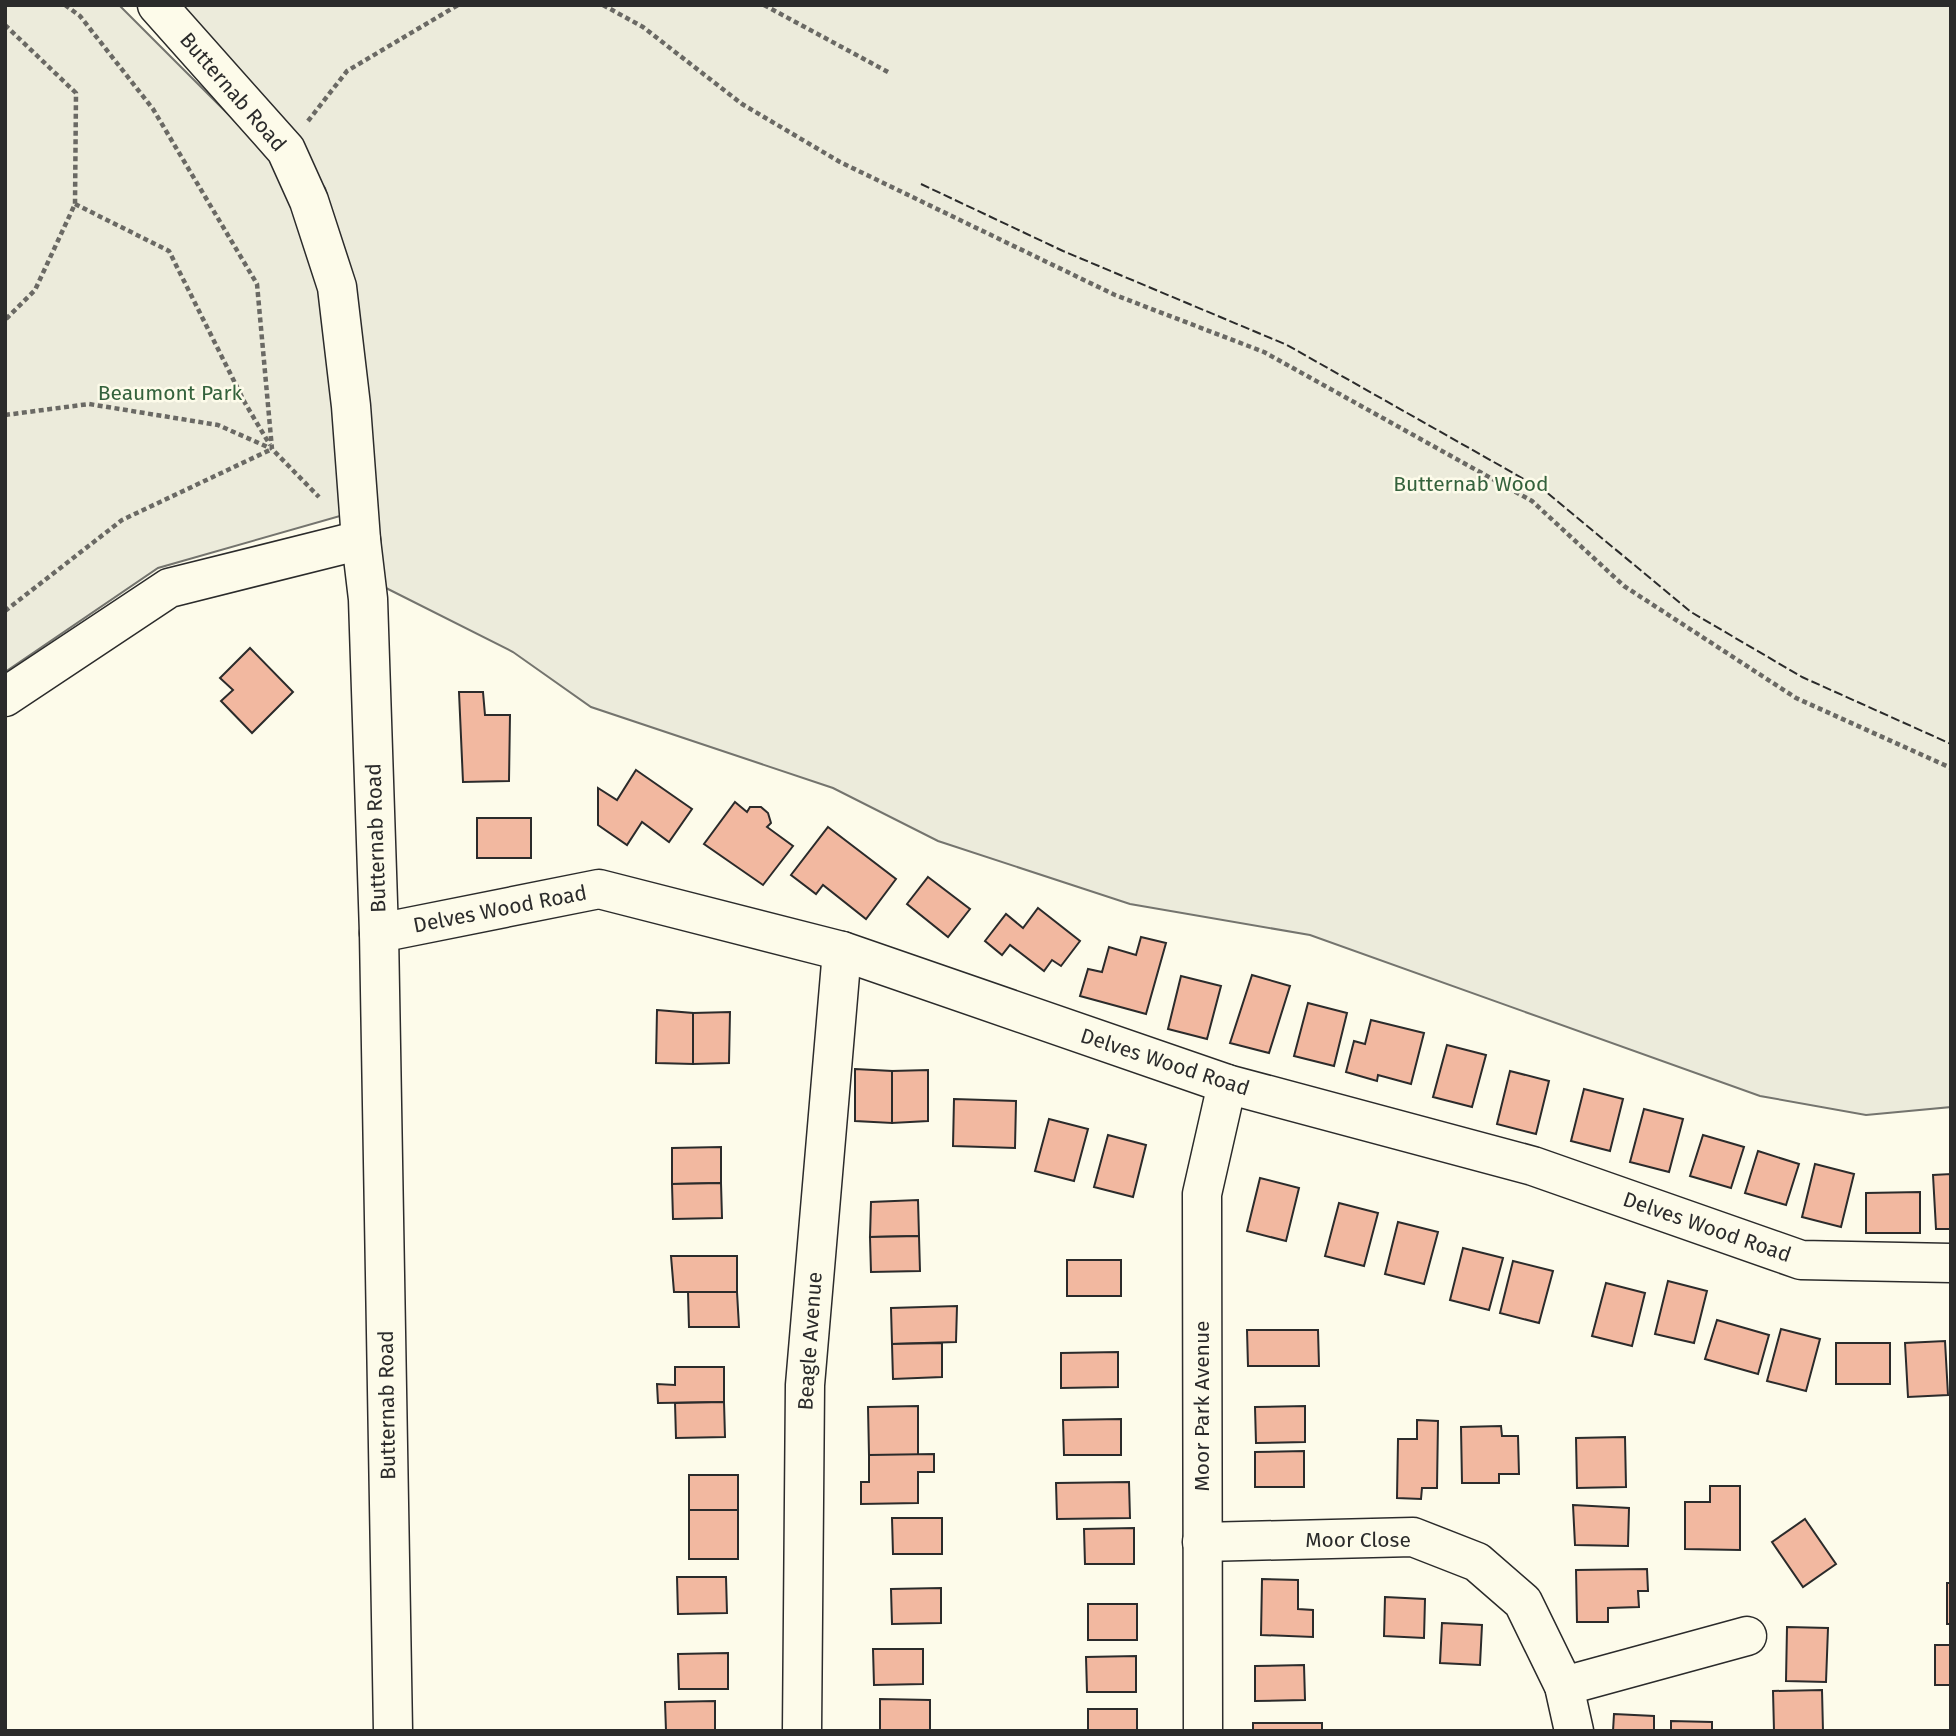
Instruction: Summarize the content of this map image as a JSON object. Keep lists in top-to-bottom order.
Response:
{
  "streets": {
    "street": [
      "Butternab Road",
      "Delves Wood Road",
      "Beagle Avenue",
      "Moor Park Avenue",
      "Moor Close"
    ]
  },
  "crossings": [
    ["Butternab Road", "Delves Wood Road"],
    ["Delves Wood Road", "Beagle Avenue"],
    ["Delves Wood Road", "Moor Park Avenue"],
    ["Moor Park Avenue", "Moor Close"]
  ],
  "parks": ["Beaumont Park", "Butternab Wood"]
}
